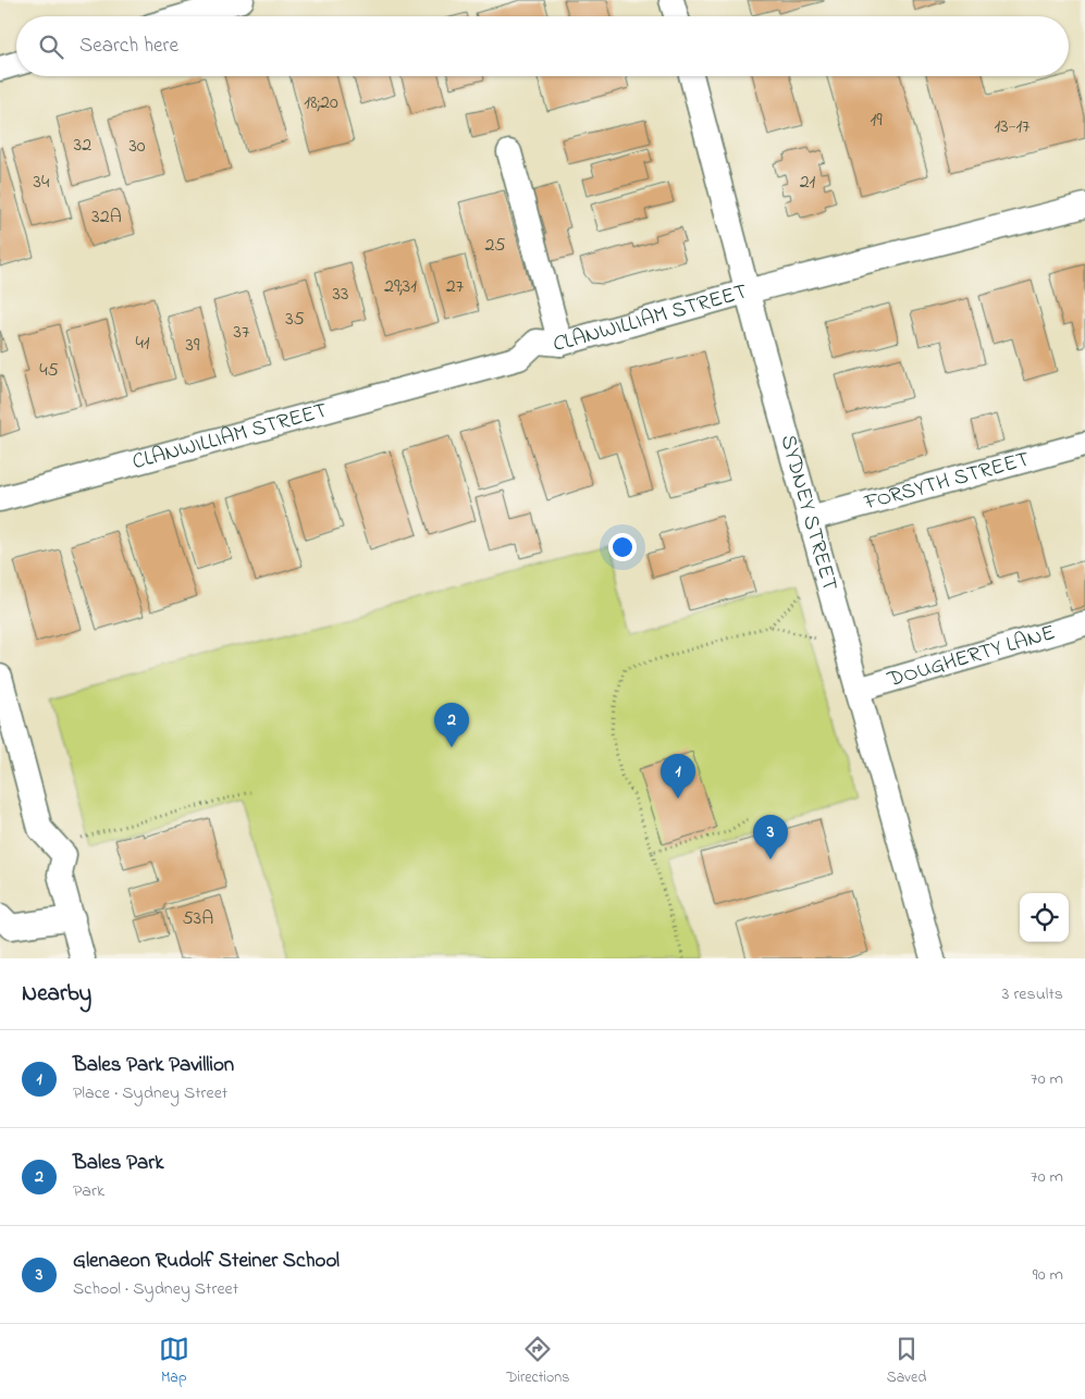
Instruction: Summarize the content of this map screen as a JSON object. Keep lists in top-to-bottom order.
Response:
{
  "streets": {
    "street": [
      "CLANWILLIAM STREET",
      "FORSYTH STREET",
      "SYDNEY STREET",
      "DOUGHERTY LANE"
    ]
  },
  "crossings": [
    ["CLANWILLIAM STREET", "SYDNEY STREET"],
    ["FORSYTH STREET", "SYDNEY STREET"],
    ["SYDNEY STREET", "DOUGHERTY LANE"]
  ],
  "house_numbers": [
    "18;20",
    "19",
    "13-17",
    "32",
    "30",
    "34",
    "21",
    "32A",
    "25",
    "29;31",
    "27",
    "33",
    "35",
    "37",
    "41",
    "39",
    "45",
    "53A"
  ],
  "page": {
    "search": "Search here",
    "pins": ["2", "1", "3"],
    "heading": ["Nearby", "3 results"],
    "list": [
      {
        "mark": "1",
        "name": "Bales Park Pavillion",
        "note": "Place · Sydney Street",
        "value": "70 m"
      },
      {
        "mark": "2",
        "name": "Bales Park",
        "note": "Park",
        "value": "70 m"
      },
      {
        "mark": "3",
        "name": "Glenaeon Rudolf Steiner School",
        "note": "School · Sydney Street",
        "value": "90 m"
      }
    ],
    "nav": ["Map", "Directions", "Saved"]
  }
}
